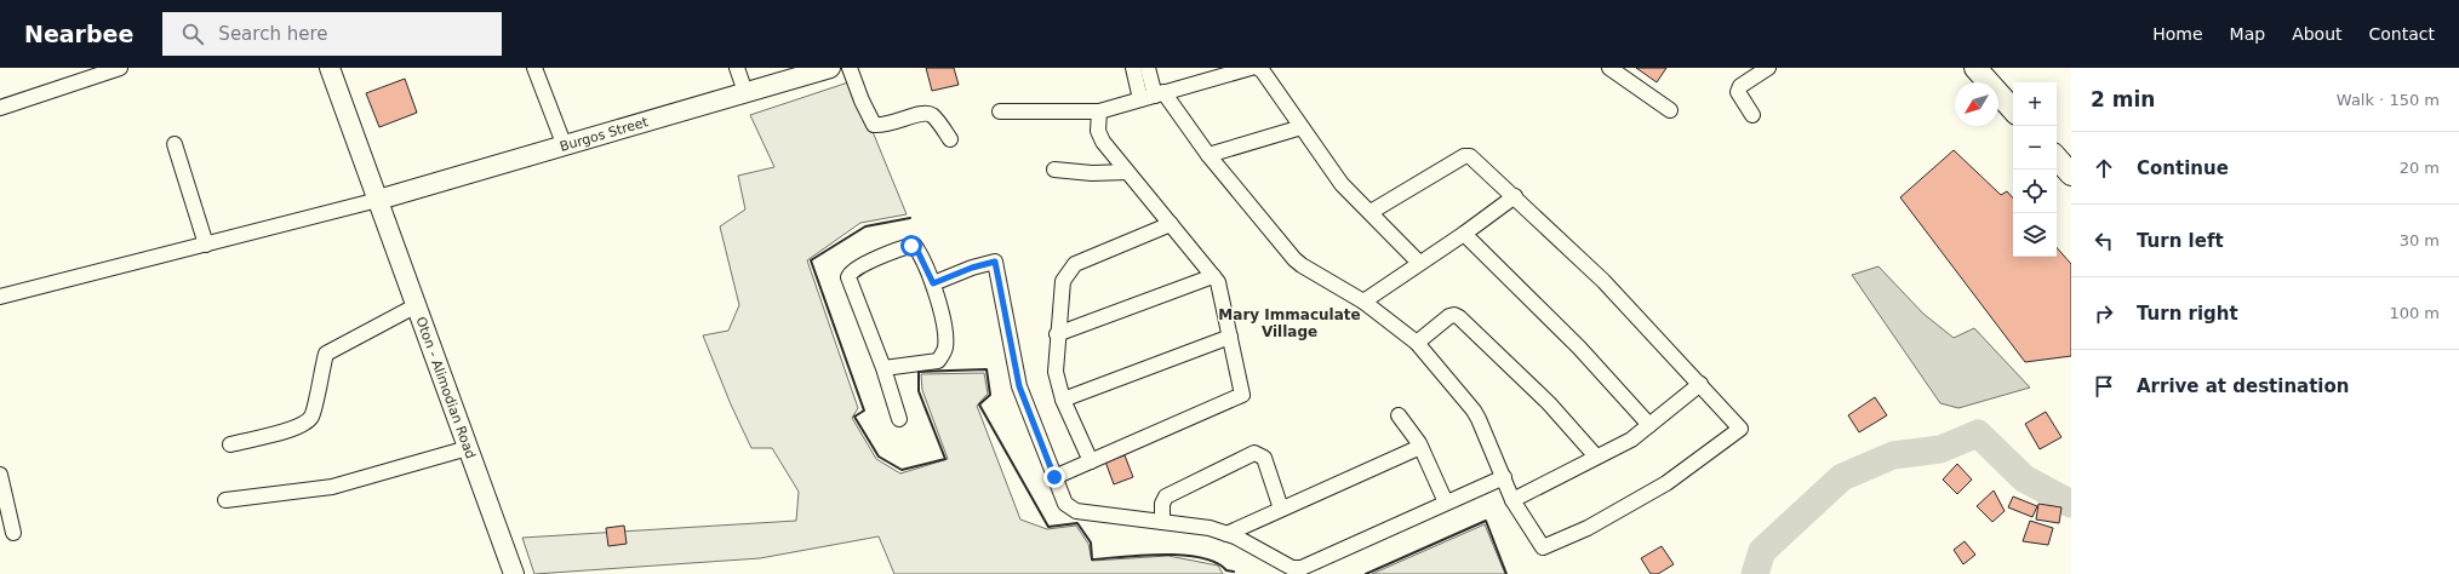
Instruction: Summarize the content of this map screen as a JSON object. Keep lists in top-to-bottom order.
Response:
{
  "streets": {
    "main road": ["Burgos Street", "Oton - Alimodian Road"]
  },
  "crossings": [
    ["Burgos Street", "Oton - Alimodian Road"]
  ],
  "districts": ["Mary Immaculate Village"],
  "north": "bottom left",
  "page": {
    "header": "Nearbee",
    "search": "Search here",
    "nav": [
      "Home",
      "Map",
      "About",
      "Contact"
    ],
    "heading": ["2 min", "Walk · 150 m"],
    "map_buttons": ["+", "−"],
    "list": [
      ["Continue", "20 m"],
      ["Turn left", "30 m"],
      ["Turn right", "100 m"],
      "Arrive at destination"
    ]
  }
}
